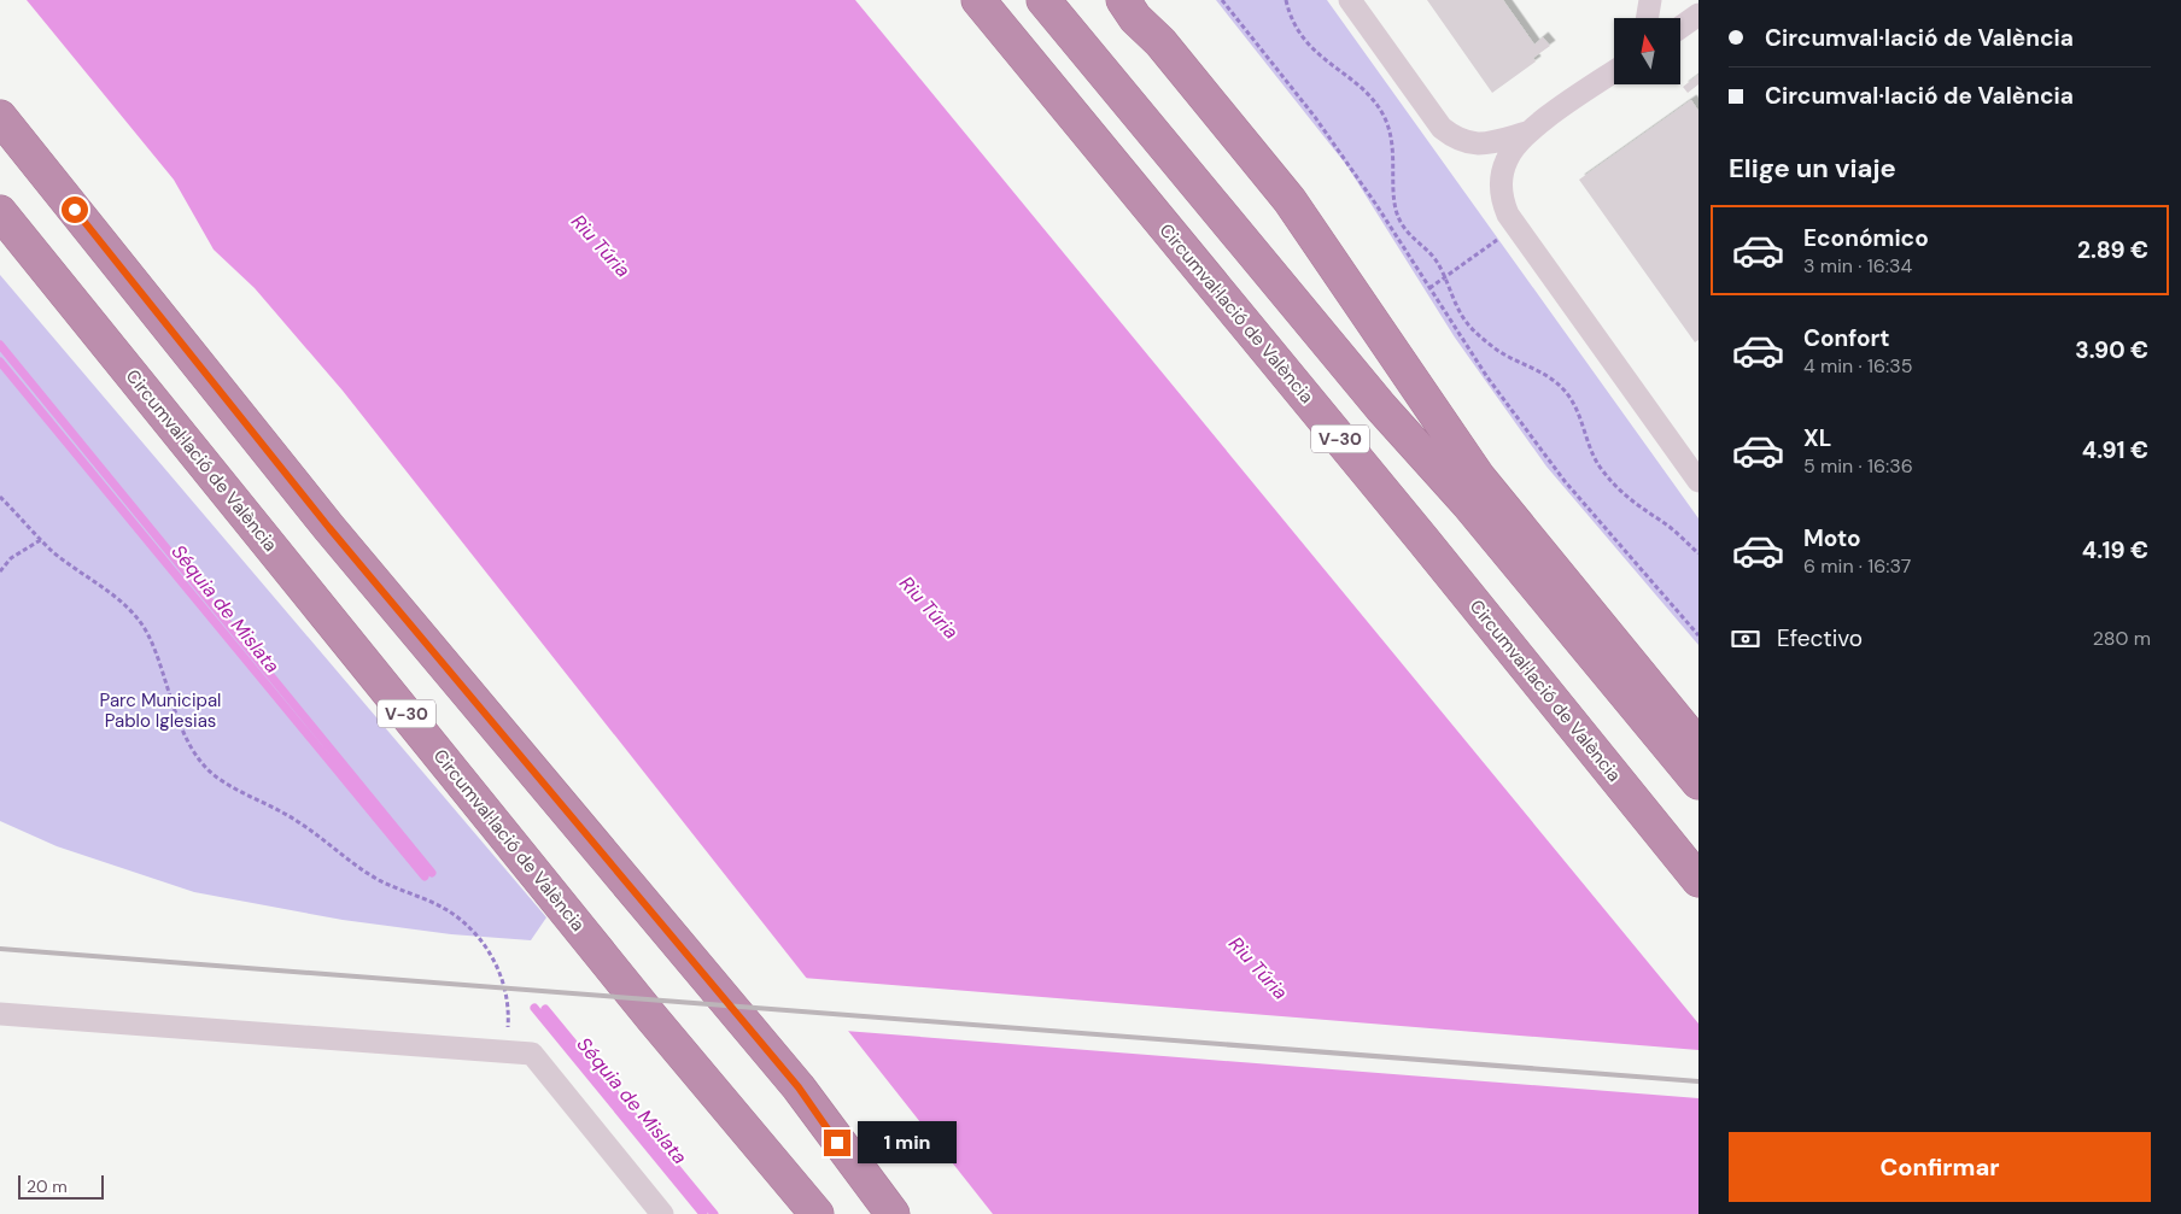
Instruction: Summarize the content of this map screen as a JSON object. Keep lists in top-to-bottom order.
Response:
{
  "streets": {
    "highway": ["Circumval·lació de València", "V-30"]
  },
  "water": ["Riu Túria", "Séquia de Mislata"],
  "parks": ["Parc Municipal Pablo Iglesias"],
  "scale_bar": "20 m",
  "north": "top",
  "page": {
    "banner": ["Circumval·lació de València", "Circumval·lació de València"],
    "heading": "Elige un viaje",
    "list": [
      {
        "name": "Económico",
        "note": "3 min · 16:34",
        "value": "2.89 €"
      },
      {
        "name": "Confort",
        "note": "4 min · 16:35",
        "value": "3.90 €"
      },
      {
        "name": "XL",
        "note": "5 min · 16:36",
        "value": "4.91 €"
      },
      {
        "name": "Moto",
        "note": "6 min · 16:37",
        "value": "4.19 €"
      }
    ],
    "pay": ["Efectivo", "280 m"],
    "buttons": "Confirmar",
    "bubble": "1 min",
    "scale": "20 m"
  }
}
